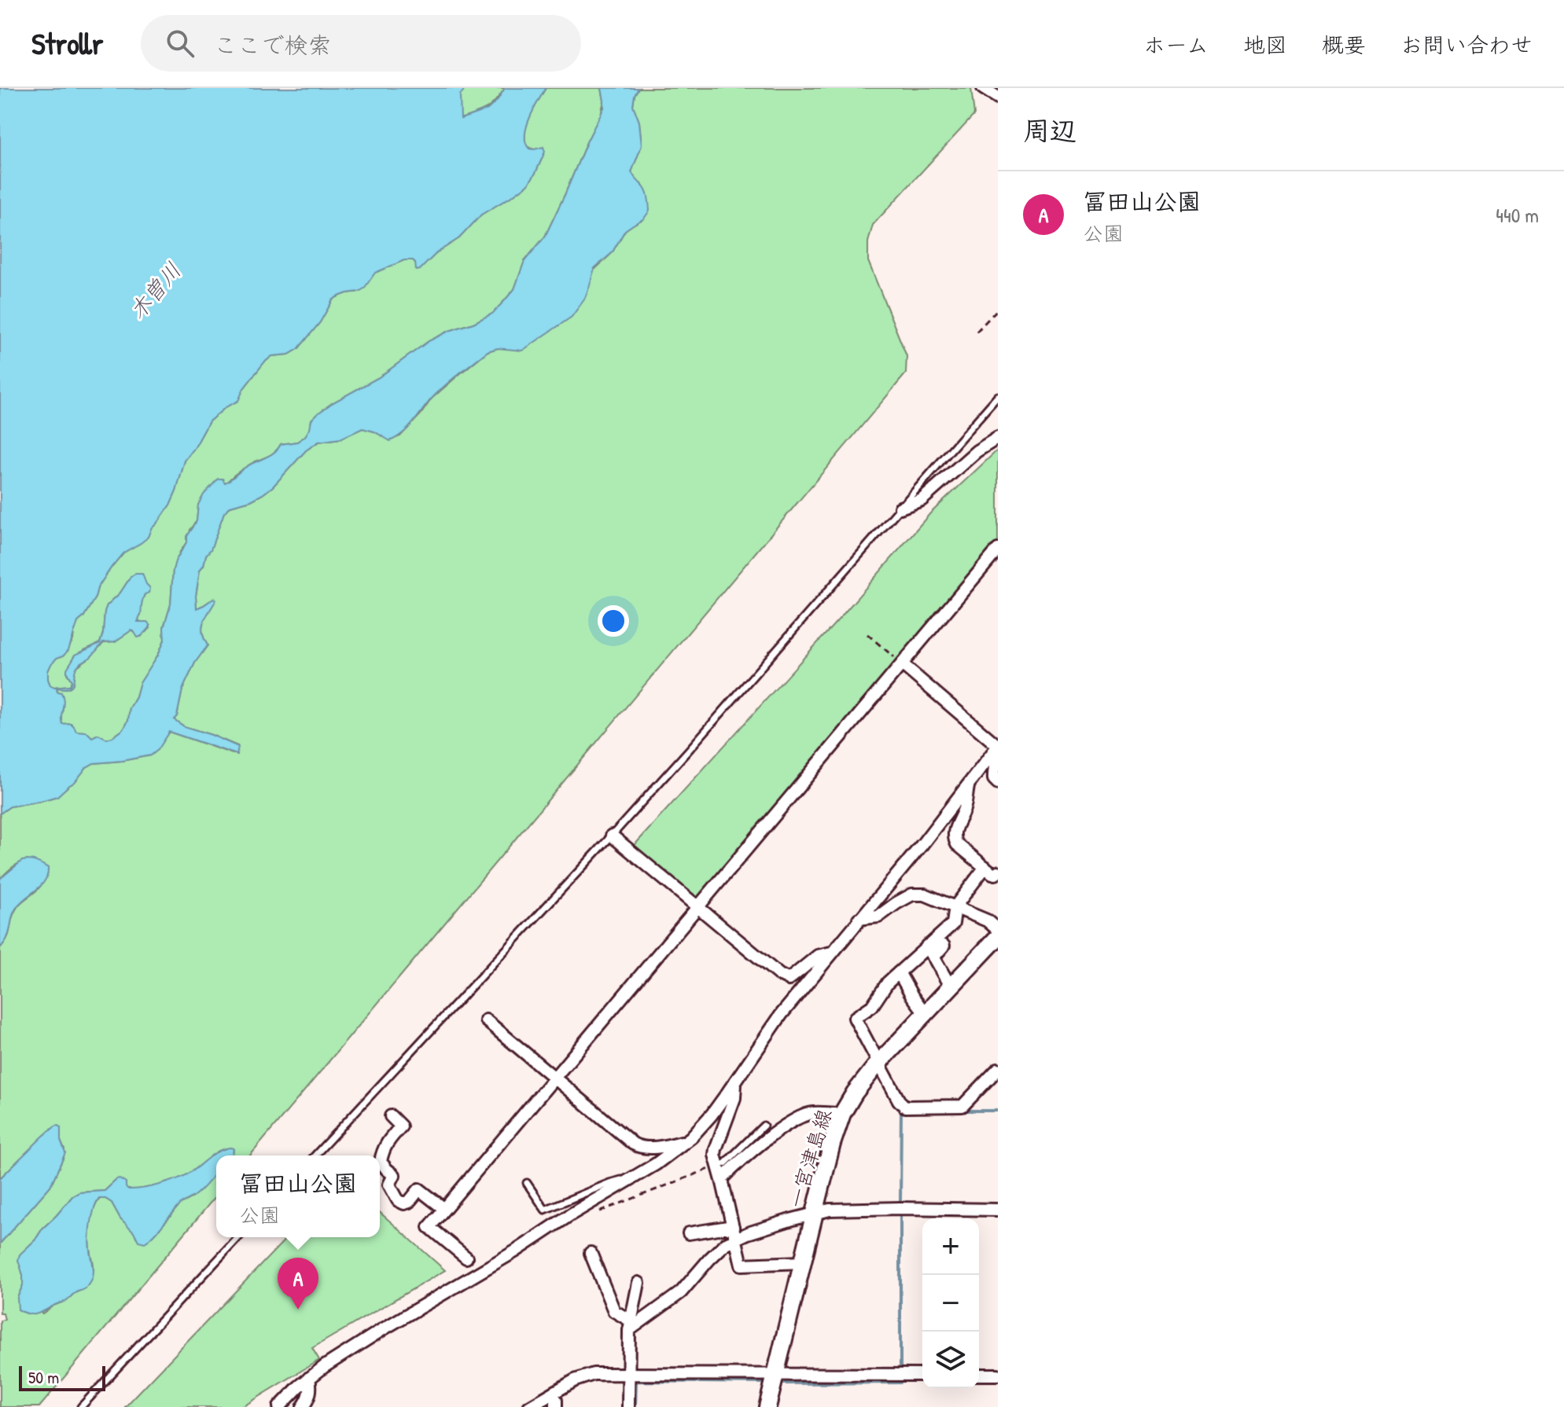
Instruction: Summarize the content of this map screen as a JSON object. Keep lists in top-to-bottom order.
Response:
{
  "streets": {
    "main road": ["一宮津島線"]
  },
  "water": ["木曽川"],
  "scale_bar": "50 m",
  "page": {
    "header": "Strollr",
    "search": "ここで検索",
    "nav": [
      "ホーム",
      "地図",
      "概要",
      "お問い合わせ"
    ],
    "heading": "周辺",
    "list": [
      {
        "mark": "A",
        "name": "冨田山公園",
        "note": "公園",
        "value": "440 m"
      }
    ],
    "popup": ["冨田山公園", "公園"],
    "map_buttons": ["+", "−"],
    "pins": "A",
    "scale": "50 m"
  }
}
